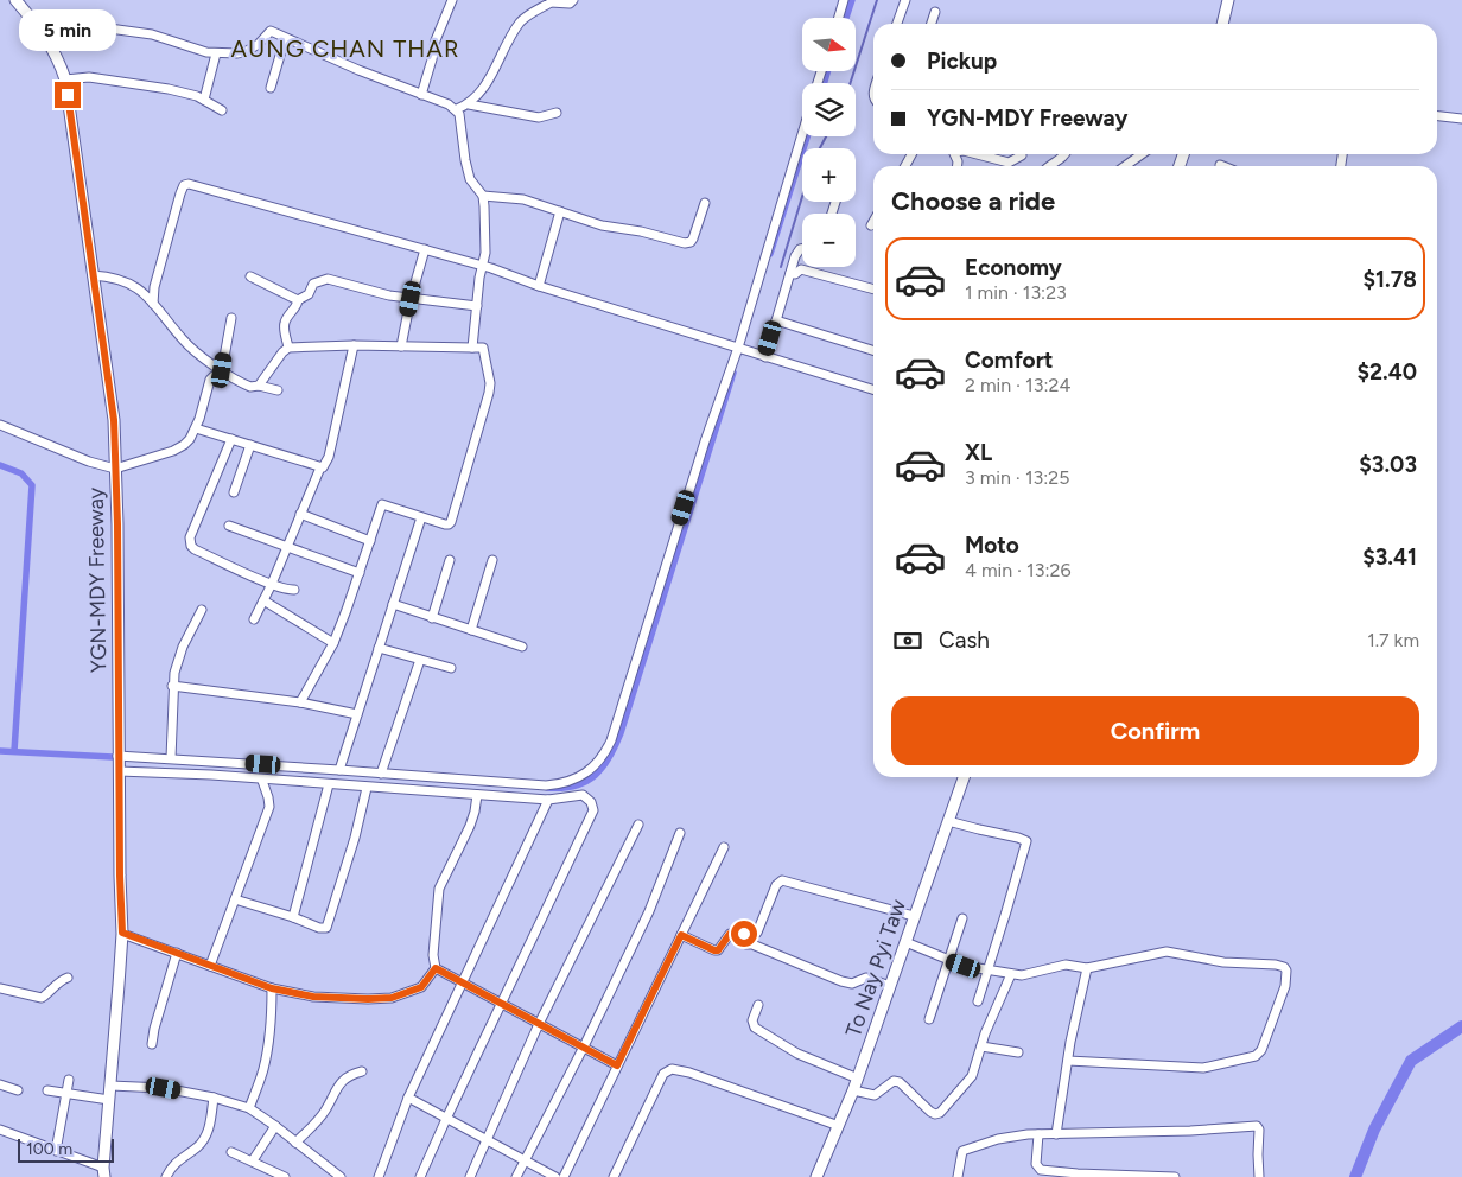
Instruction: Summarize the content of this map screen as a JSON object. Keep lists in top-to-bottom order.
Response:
{
  "streets": {
    "main road": ["YGN-MDY Freeway", "To Nay Pyi Taw"]
  },
  "districts": ["AUNG CHAN THAR"],
  "scale_bar": "100 m",
  "north": "right",
  "page": {
    "bubble": "5 min",
    "map_buttons": ["+", "−"],
    "banner": ["Pickup", "YGN-MDY Freeway"],
    "heading": "Choose a ride",
    "list": [
      {
        "name": "Economy",
        "note": "1 min · 13:23",
        "value": "$1.78"
      },
      {
        "name": "Comfort",
        "note": "2 min · 13:24",
        "value": "$2.40"
      },
      {
        "name": "XL",
        "note": "3 min · 13:25",
        "value": "$3.03"
      },
      {
        "name": "Moto",
        "note": "4 min · 13:26",
        "value": "$3.41"
      }
    ],
    "pay": ["Cash", "1.7 km"],
    "buttons": "Confirm",
    "scale": "100 m"
  }
}
